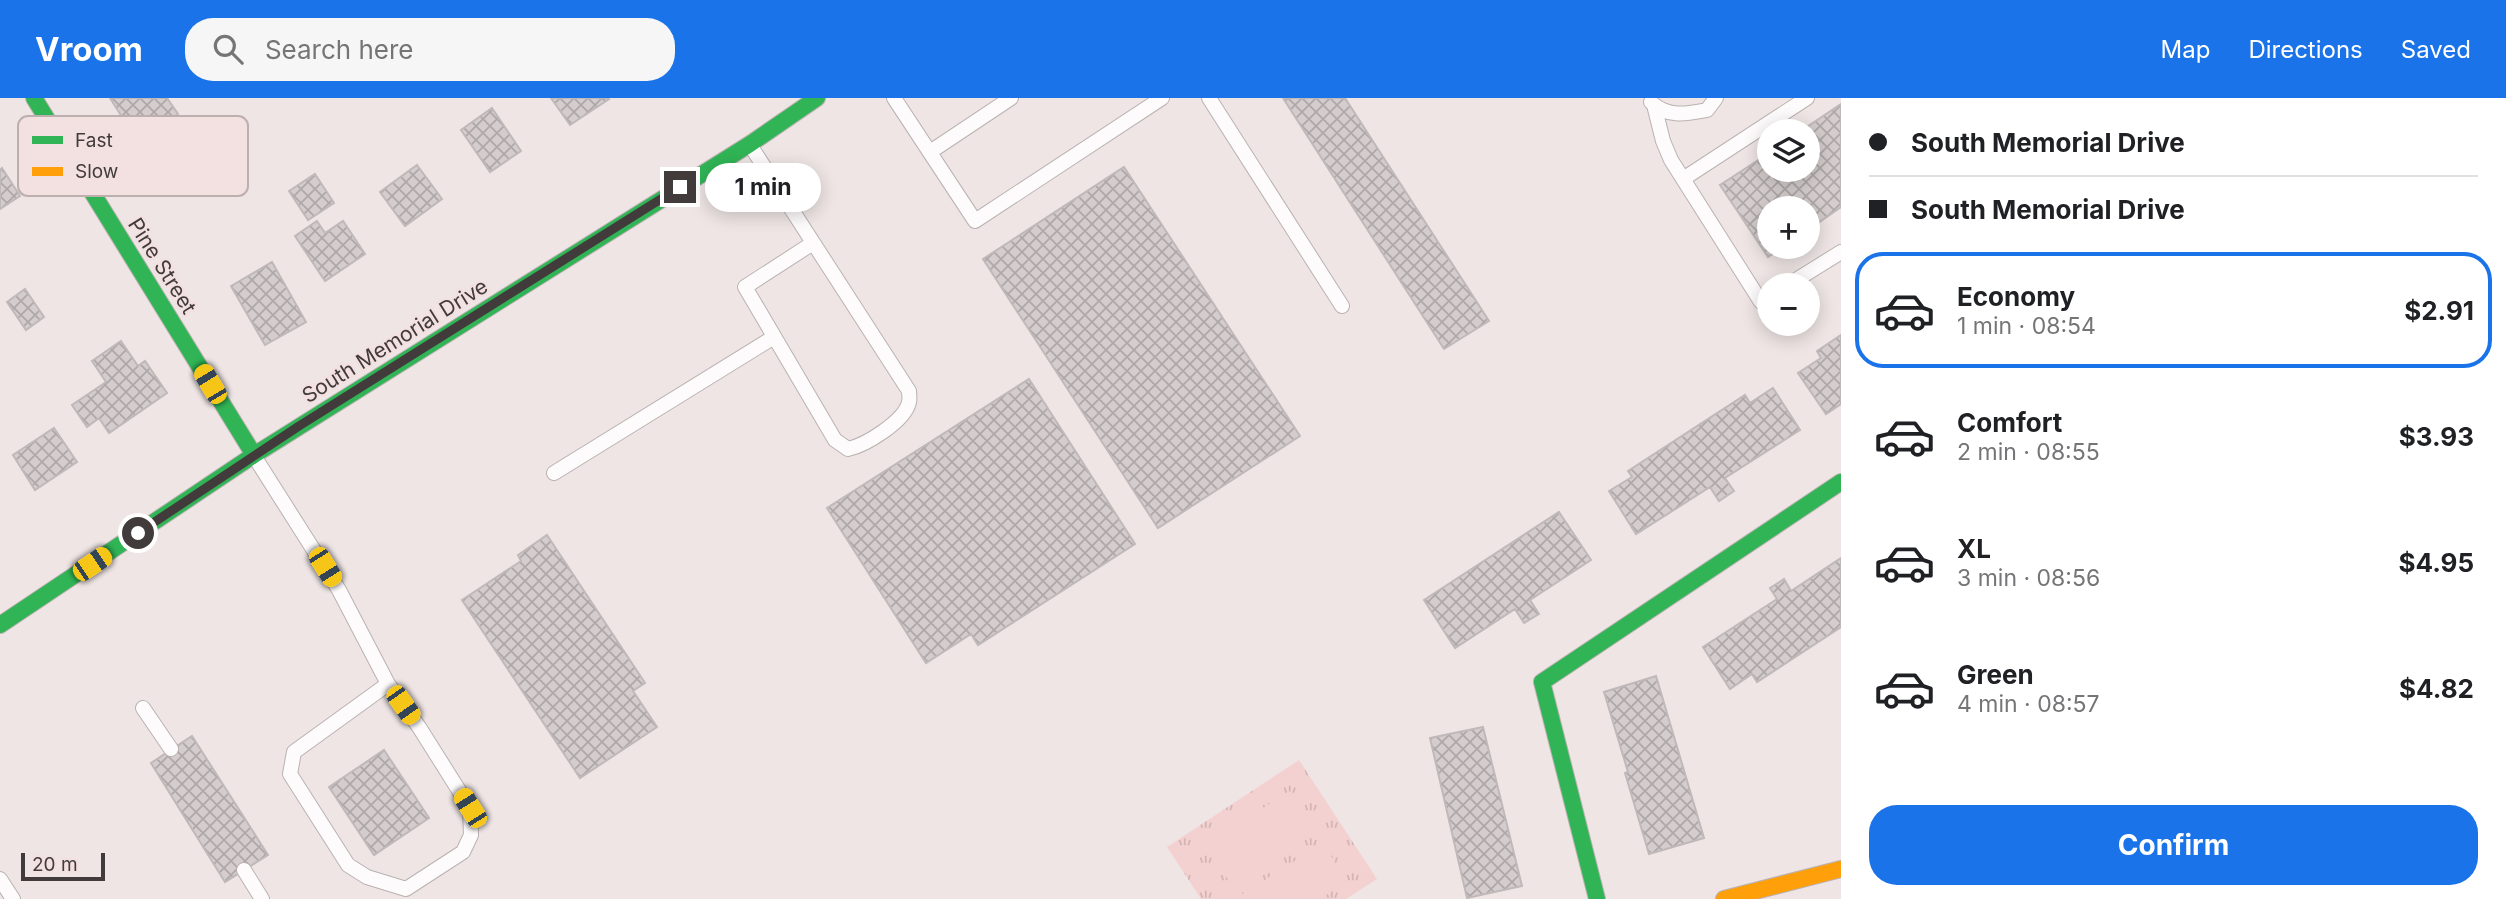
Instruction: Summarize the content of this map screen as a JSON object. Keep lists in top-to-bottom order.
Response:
{
  "streets": {
    "street": ["Pine Street", "South Memorial Drive"]
  },
  "crossings": [
    ["Pine Street", "South Memorial Drive"]
  ],
  "legend": ["Fast", "Slow"],
  "scale_bar": "20 m",
  "page": {
    "header": "Vroom",
    "search": "Search here",
    "nav": ["Map", "Directions", "Saved"],
    "banner": ["South Memorial Drive", "South Memorial Drive"],
    "map_buttons": ["+", "−"],
    "bubble": "1 min",
    "list": [
      {
        "name": "Economy",
        "note": "1 min · 08:54",
        "value": "$2.91"
      },
      {
        "name": "Comfort",
        "note": "2 min · 08:55",
        "value": "$3.93"
      },
      {
        "name": "XL",
        "note": "3 min · 08:56",
        "value": "$4.95"
      },
      {
        "name": "Green",
        "note": "4 min · 08:57",
        "value": "$4.82"
      }
    ],
    "buttons": "Confirm",
    "scale": "20 m"
  }
}
